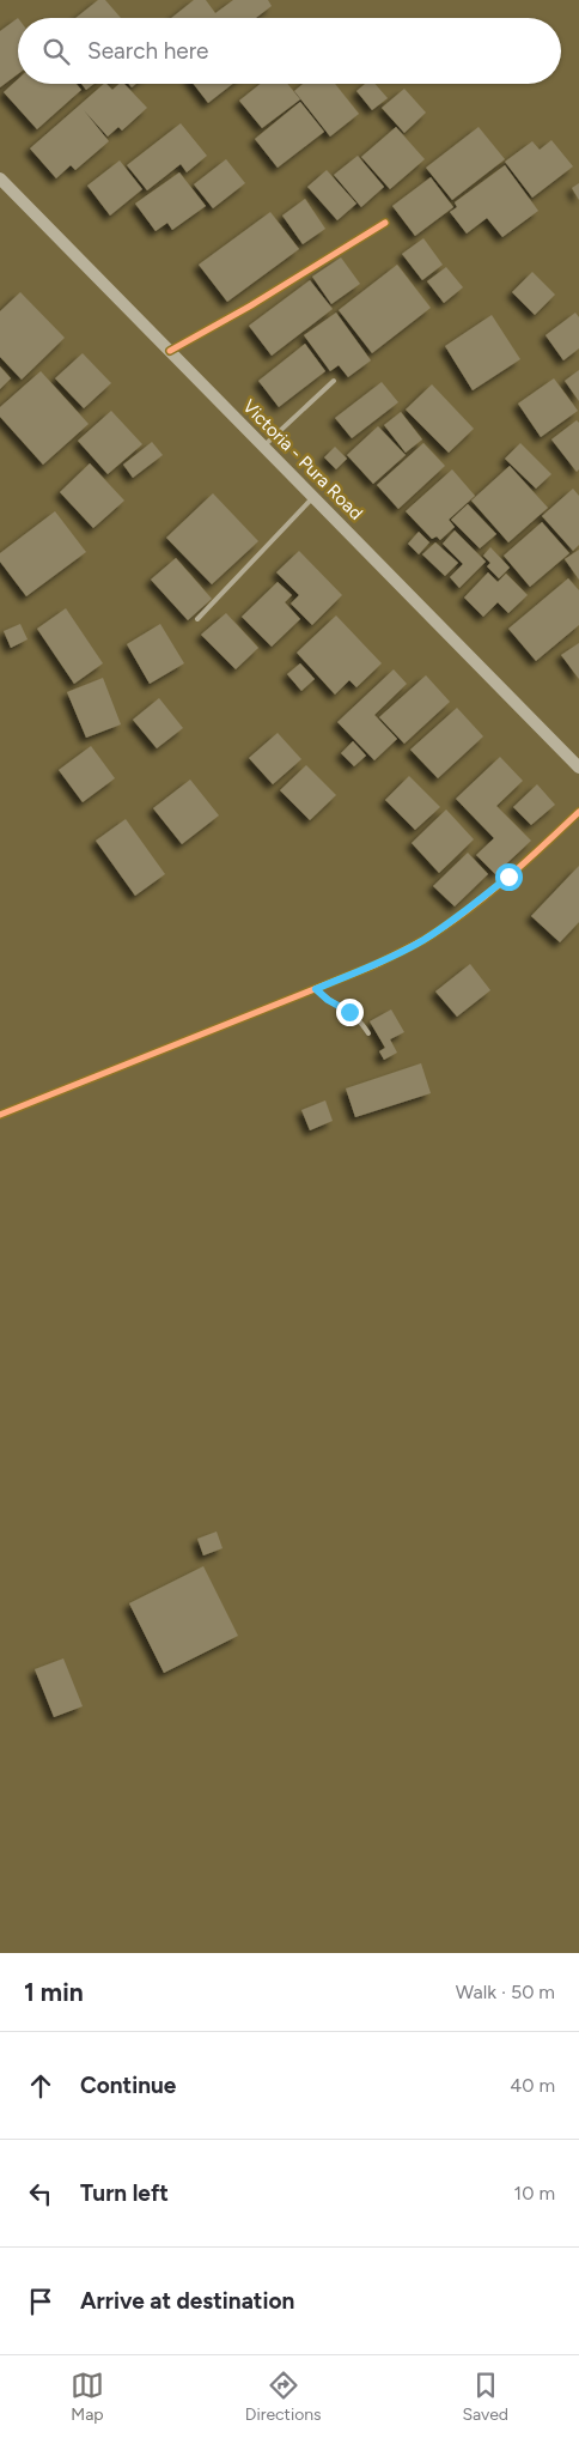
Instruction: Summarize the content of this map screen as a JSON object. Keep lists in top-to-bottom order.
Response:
{
  "streets": {
    "main road": ["Victoria - Pura Road"]
  },
  "page": {
    "search": "Search here",
    "heading": ["1 min", "Walk · 50 m"],
    "list": [
      ["Continue", "40 m"],
      ["Turn left", "10 m"],
      "Arrive at destination"
    ],
    "nav": ["Map", "Directions", "Saved"]
  }
}
